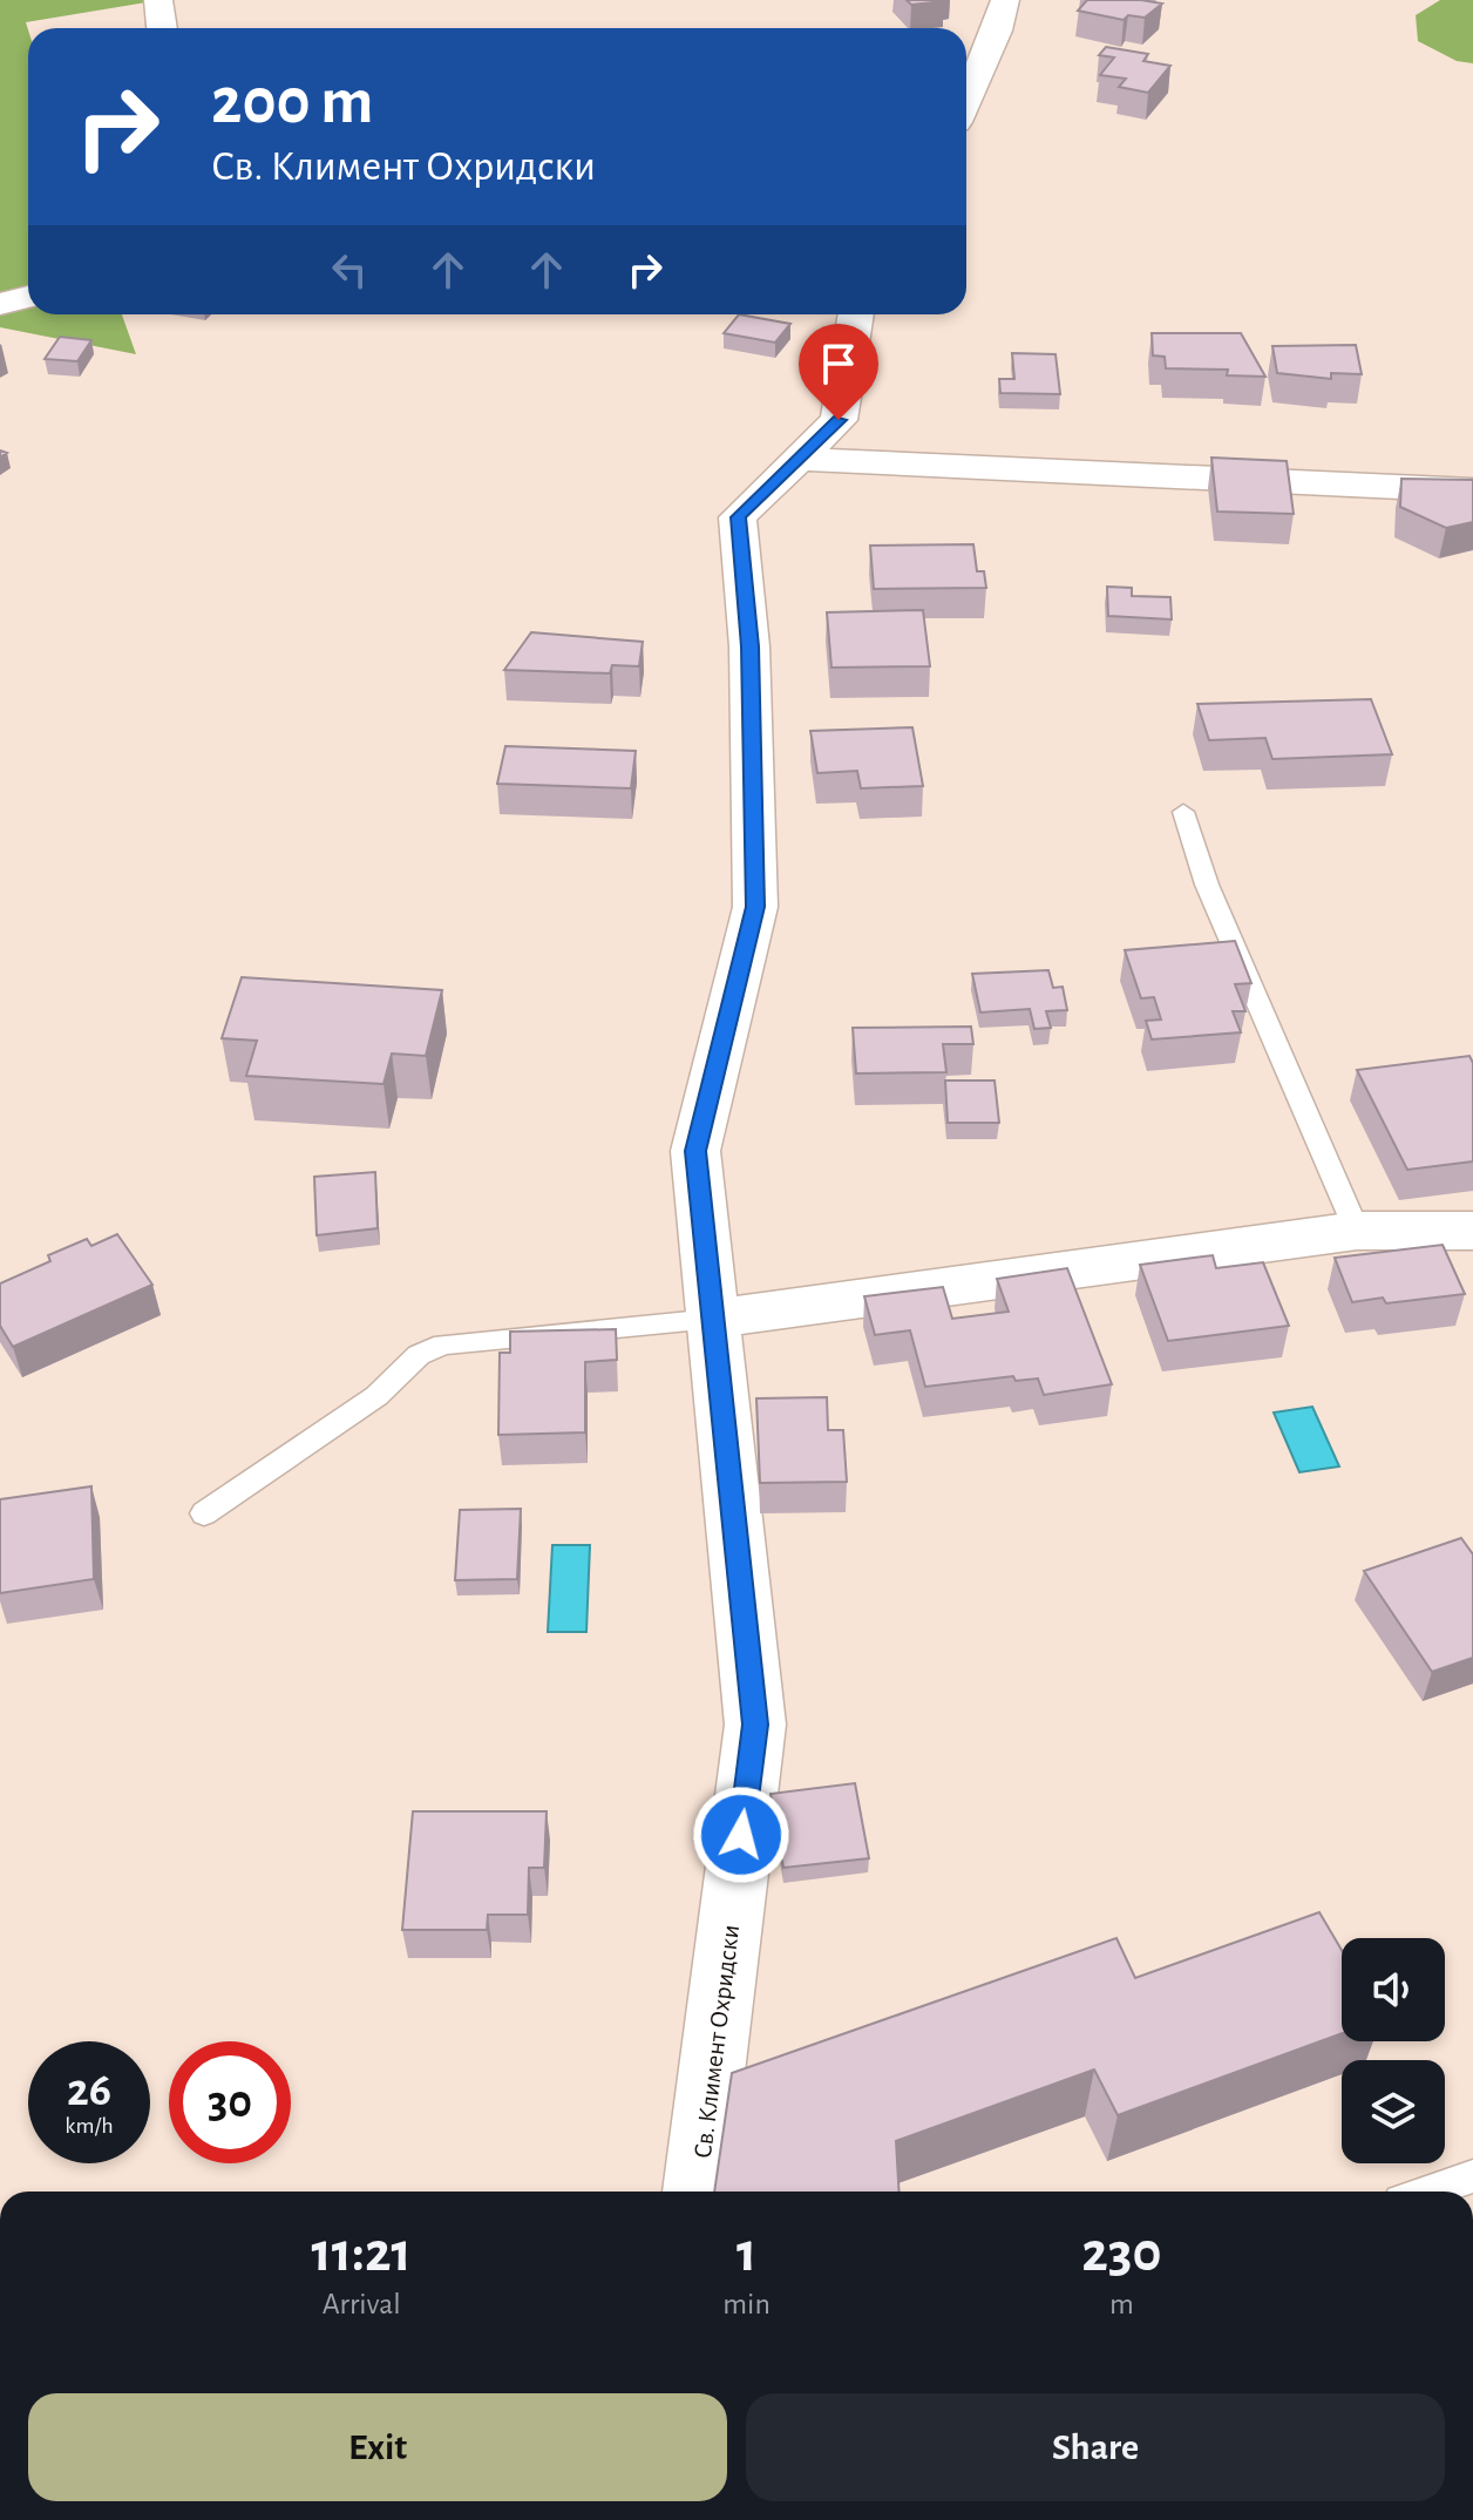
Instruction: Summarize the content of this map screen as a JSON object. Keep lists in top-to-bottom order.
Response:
{
  "streets": {
    "street": ["Св. Климент Охридски"]
  },
  "page": {
    "turn": ["200 m", "Св. Климент Охридски"],
    "speed": "26 km/h",
    "limit": "30",
    "eta": [
      "11:21",
      "Arrival",
      "1",
      "min",
      "230",
      "m"
    ],
    "buttons": ["Exit", "Share"]
  }
}
